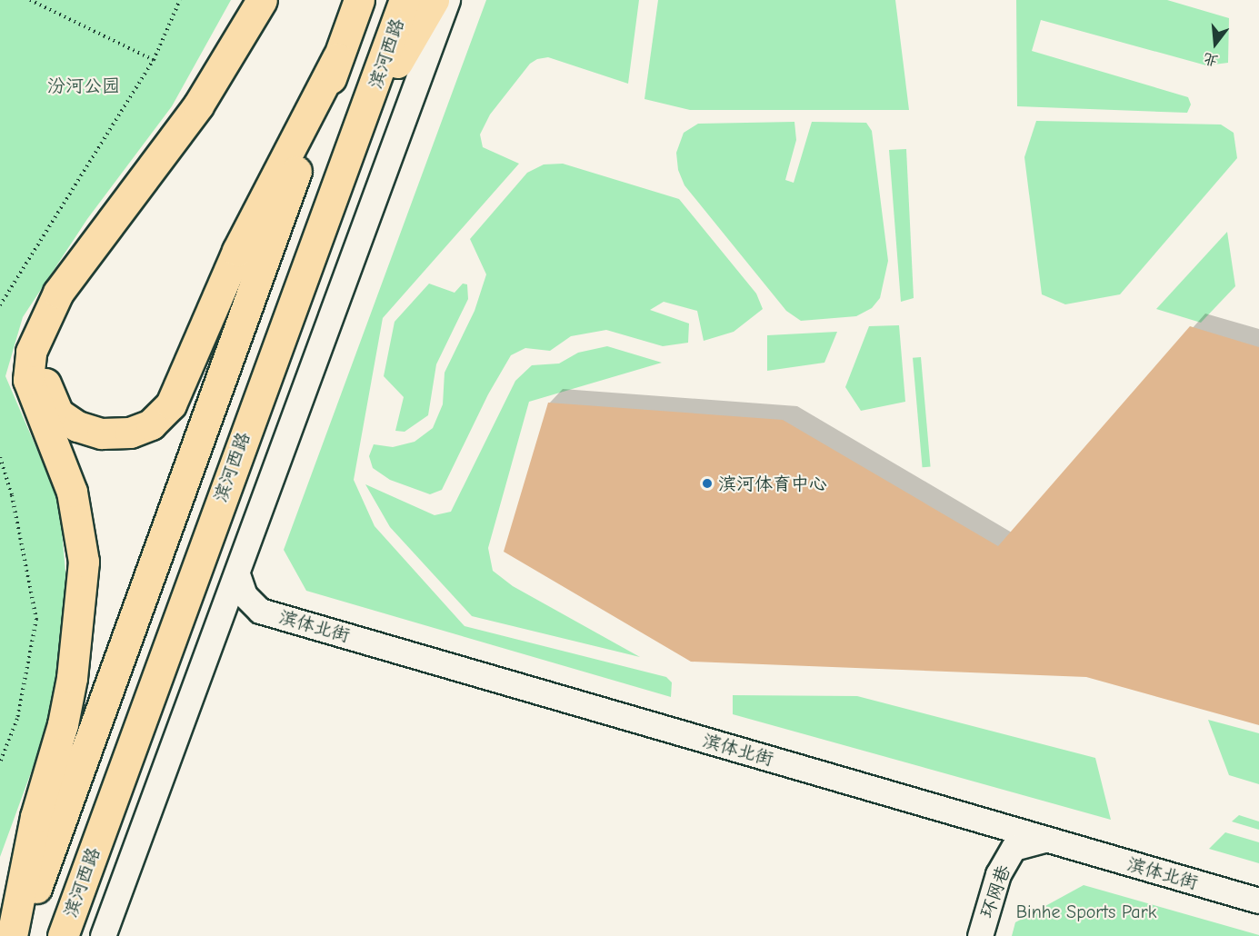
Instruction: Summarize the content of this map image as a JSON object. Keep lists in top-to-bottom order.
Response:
{
  "streets": {
    "highway": ["滨河西路"],
    "street": ["滨体北街", "环网巷"]
  },
  "crossings": [
    ["滨体北街", "环网巷"]
  ],
  "parks": ["汾河公园", "Binhe Sports Park"],
  "places": ["滨河体育中心"],
  "north": "bottom"
}
